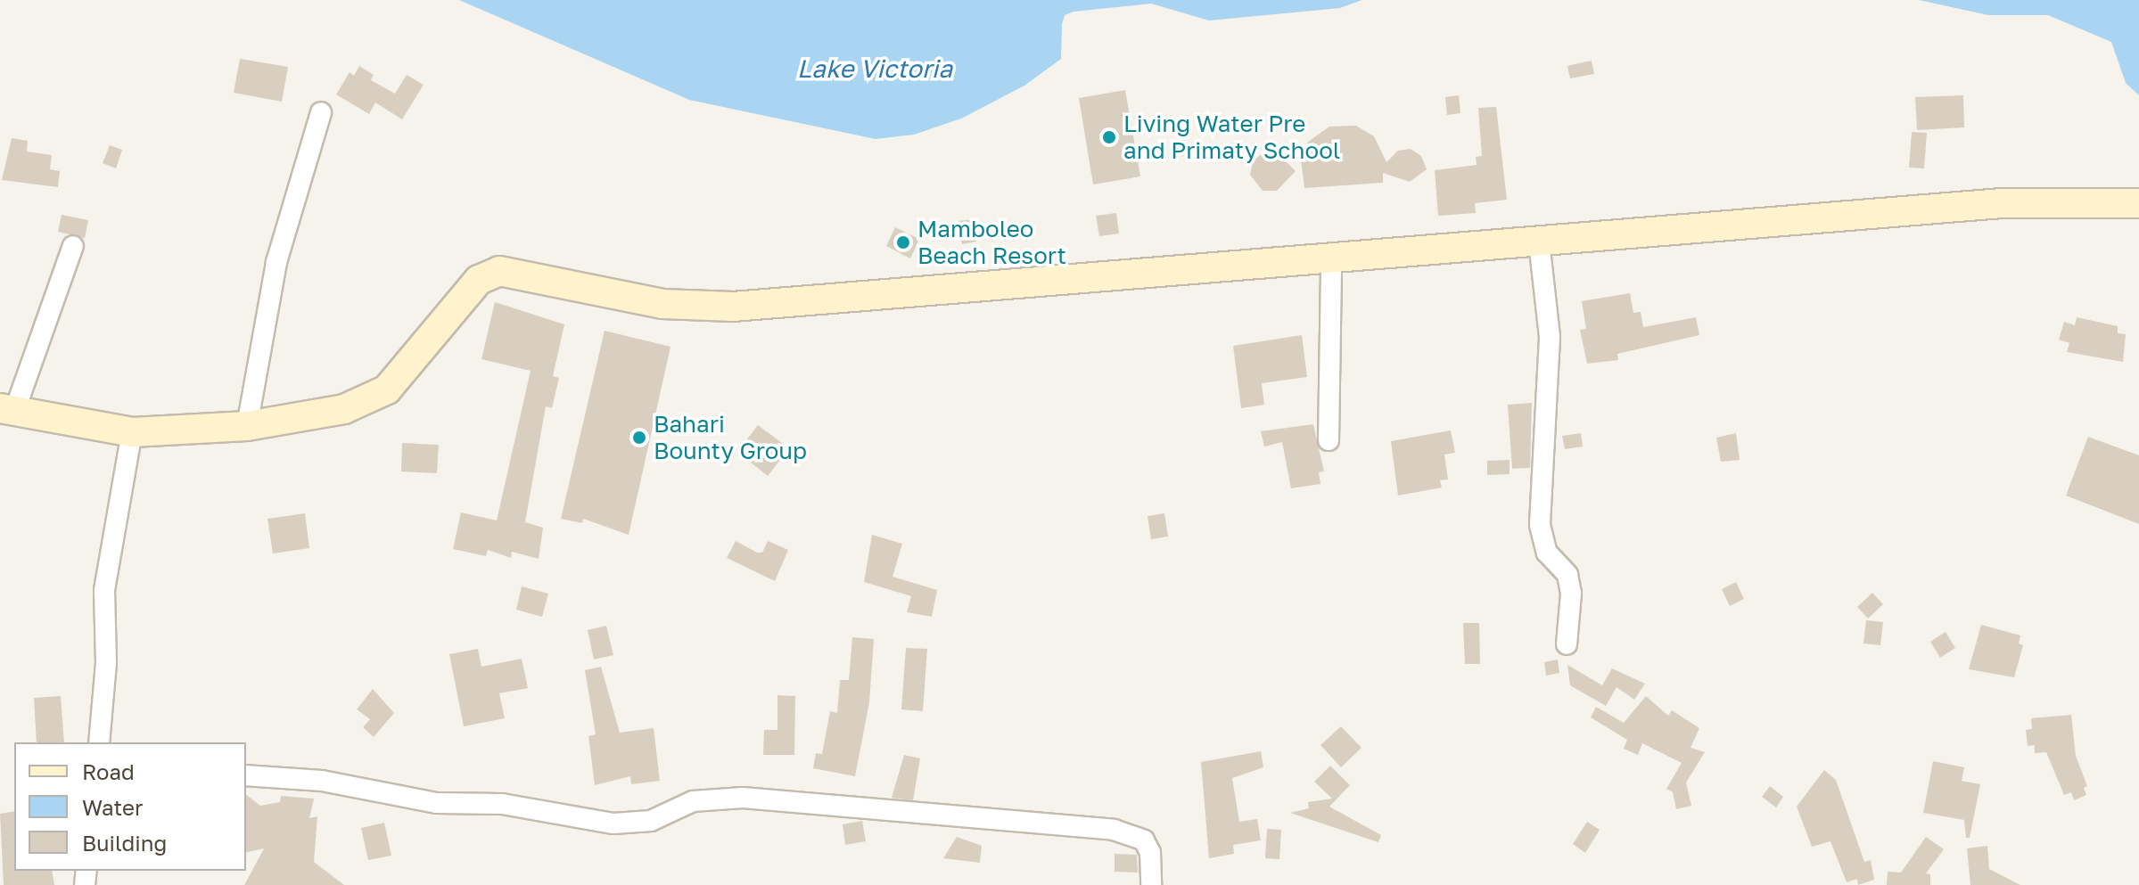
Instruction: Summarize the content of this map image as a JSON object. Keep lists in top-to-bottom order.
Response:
{
  "water": ["Lake Victoria"],
  "places": ["Living Water Pre and Primaty School", "Mamboleo Beach Resort", "Bahari Bounty Group"],
  "legend": ["Road", "Water", "Building"]
}
